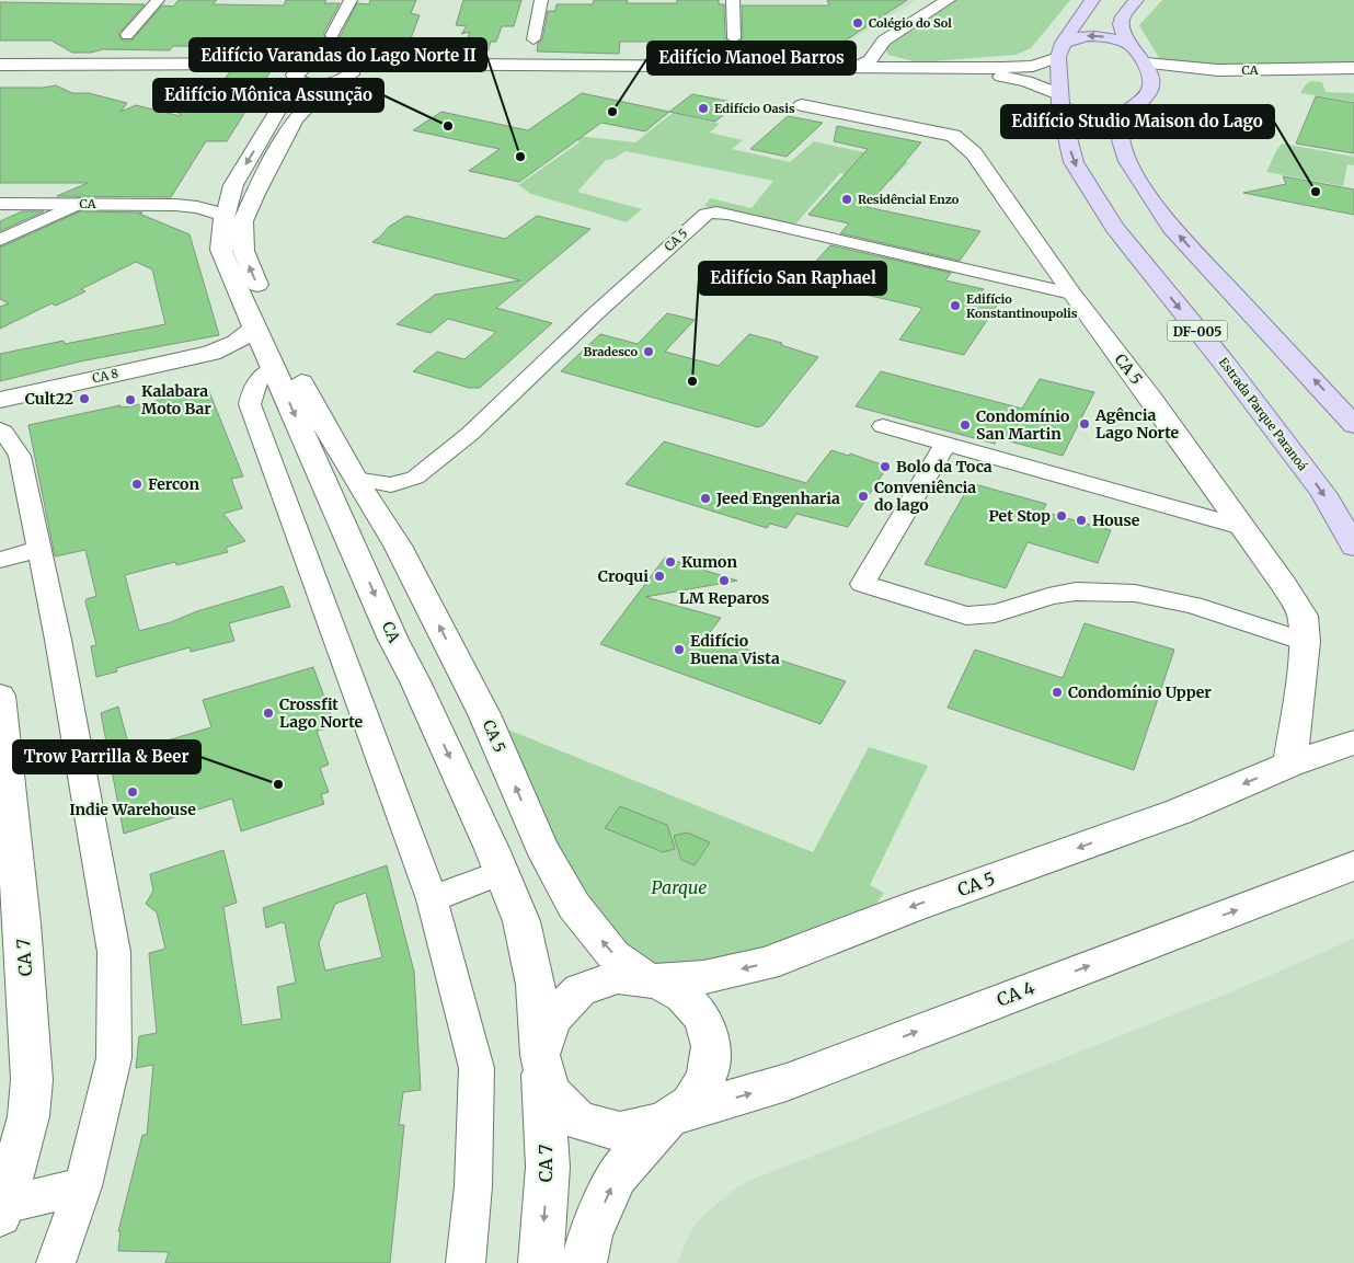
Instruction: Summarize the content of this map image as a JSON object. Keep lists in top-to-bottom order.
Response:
{
  "streets": {
    "main road": ["DF-005", "Estrada Parque Paranoá"],
    "street": [
      "CA",
      "CA 5",
      "CA 8",
      "CA 7",
      "CA 4"
    ]
  },
  "crossings": [
    ["CA", "CA 5"],
    ["CA", "DF-005"],
    ["CA", "CA 8"],
    ["CA", "Estrada Parque Paranoá"],
    ["CA", "CA 7"],
    ["CA", "CA 4"],
    ["CA 5", "CA 8"],
    ["CA 5", "CA 7"],
    ["CA 5", "CA 4"],
    ["DF-005", "Estrada Parque Paranoá"],
    ["CA 7", "CA 4"]
  ],
  "one_way": ["CA 4"],
  "parks": ["Parque"],
  "places": [
    "Colégio do Sol",
    "Edifício Oasis",
    "Edifício Manoel Barros",
    "Edifício Mônica Assunção",
    "Edifício Varandas do Lago Norte II",
    "Edifício Studio Maison do Lago",
    "Residêncial Enzo",
    "Edifício Konstantinoupolis",
    "Bradesco",
    "Edifício San Raphael",
    "Cult22",
    "Kalabara Moto Bar",
    "Agência Lago Norte",
    "Condomínio San Martin",
    "Bolo da Toca",
    "Fercon",
    "Conveniência do lago",
    "Jeed Engenharia",
    "Pet Stop",
    "House",
    "Kumon",
    "Croqui",
    "LM Reparos",
    "Edifício Buena Vista",
    "Condomínio Upper",
    "Crossfit Lago Norte",
    "Trow Parrilla & Beer",
    "Indie Warehouse"
  ]
}
